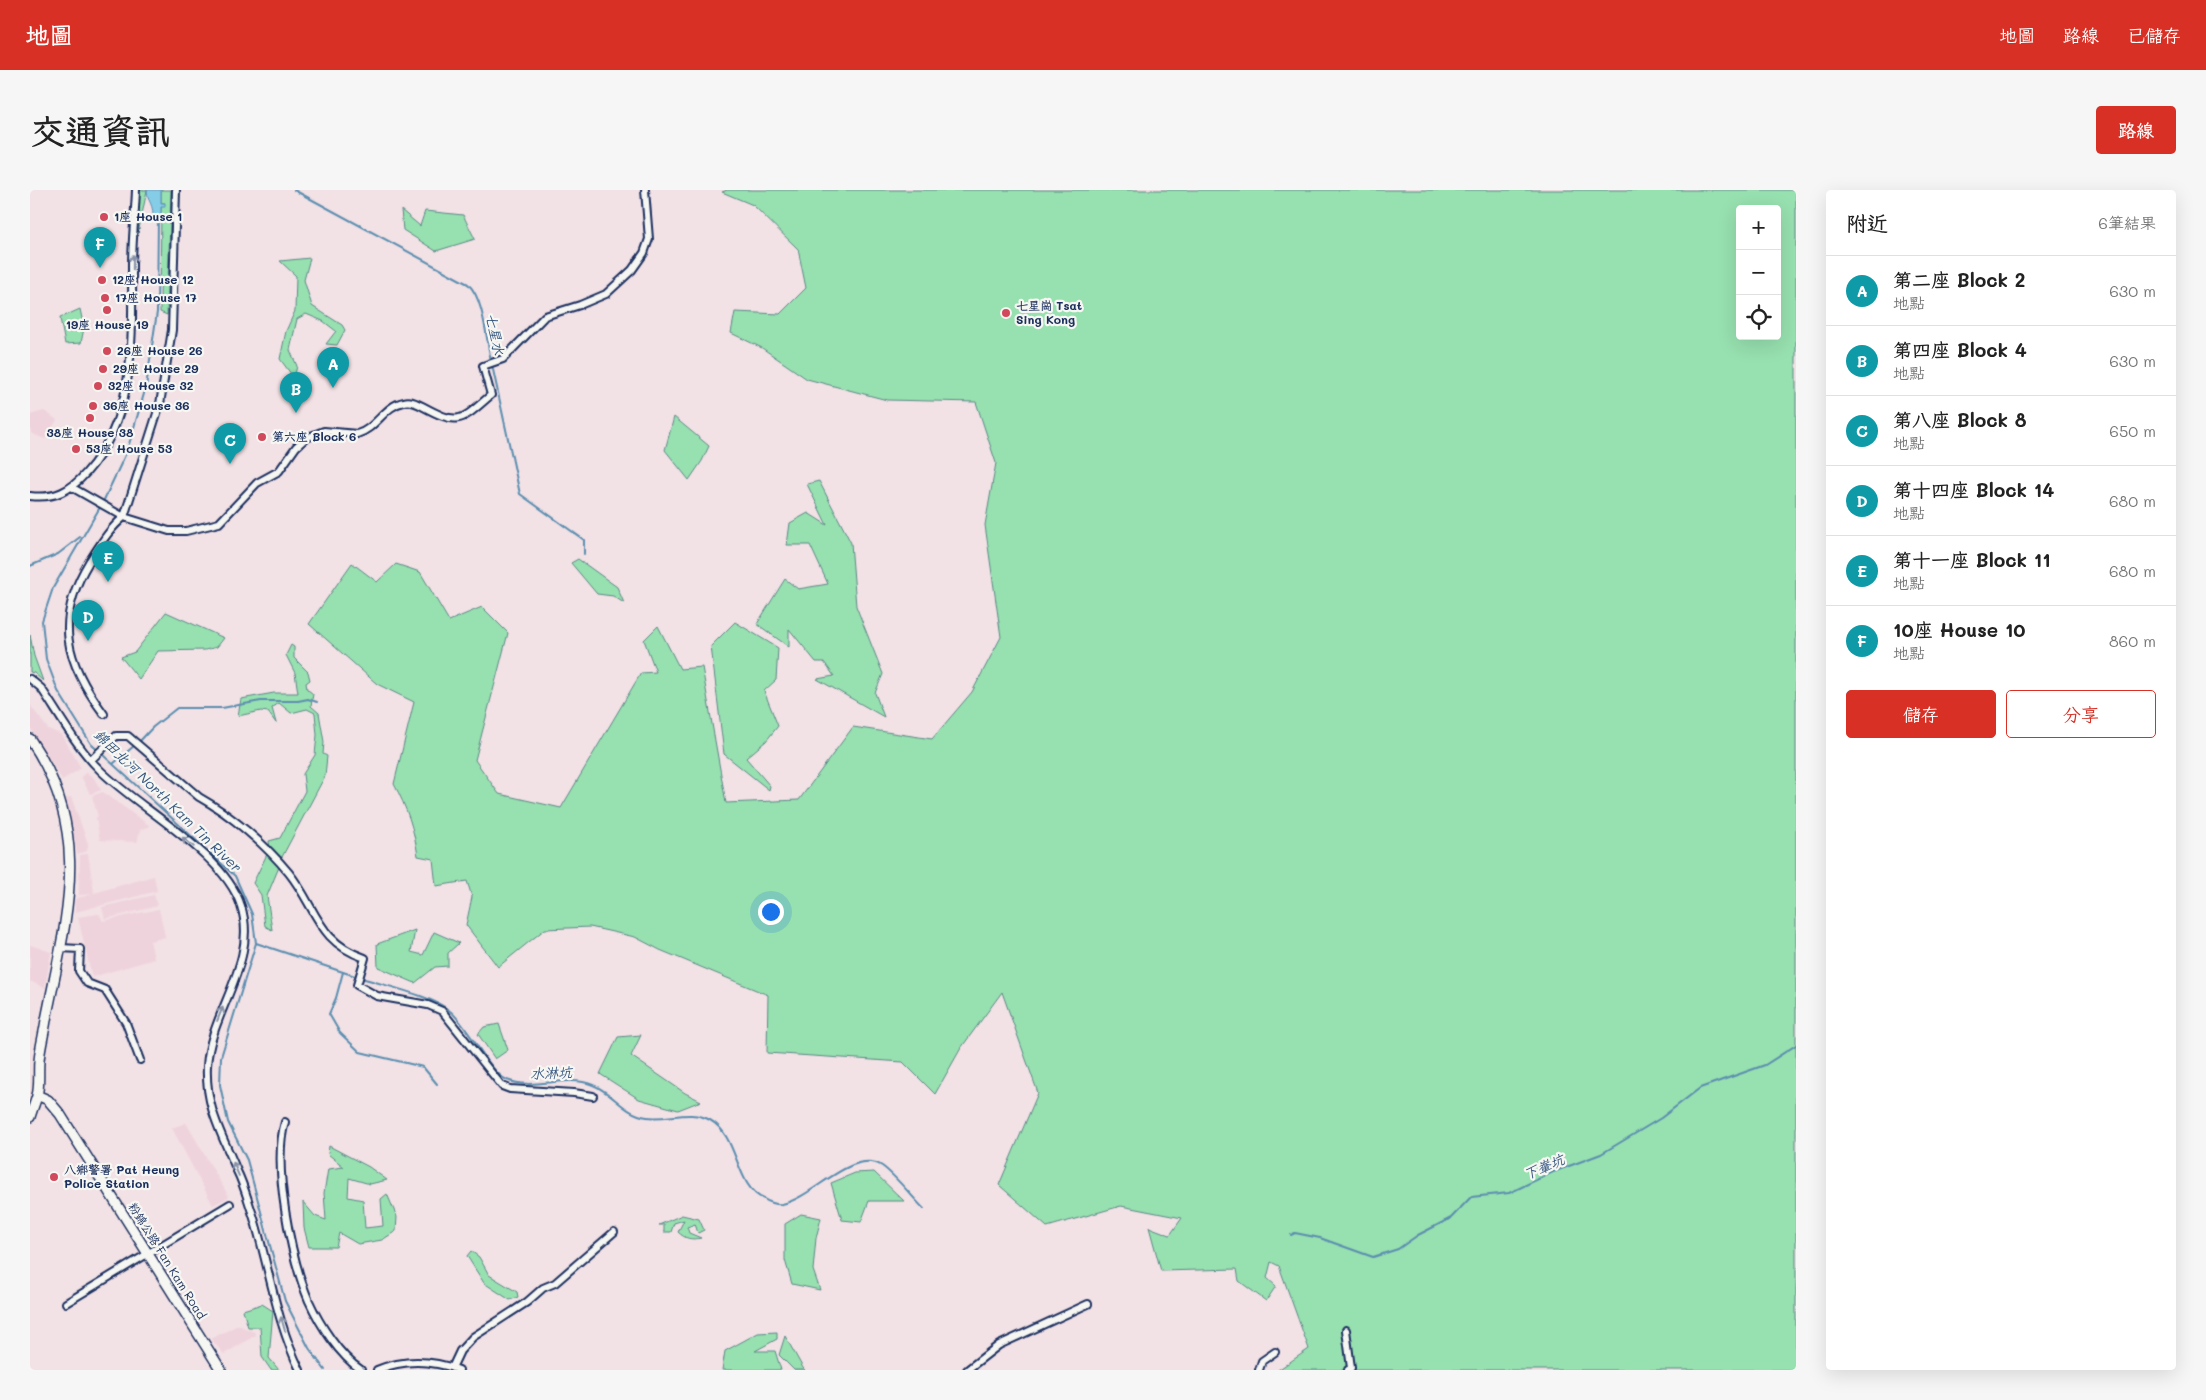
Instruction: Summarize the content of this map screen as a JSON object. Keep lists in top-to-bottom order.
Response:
{
  "streets": {
    "main road": ["粉錦公路 Fan Kam Road"]
  },
  "water": [
    "七星水",
    "錦田北河 North Kam Tin River",
    "水淋坑",
    "下輋坑"
  ],
  "places": [
    "1座 House 1",
    "12座 House 12",
    "17座 House 17",
    "19座 House 19",
    "七星崗 Tsat Sing Kong",
    "26座 House 26",
    "29座 House 29",
    "32座 House 32",
    "36座 House 36",
    "38座 House 38",
    "第六座 Block 6",
    "53座 House 53",
    "八鄉警署 Pat Heung Police Station"
  ],
  "page": {
    "header": "地圖",
    "nav": ["地圖", "路線", "已儲存"],
    "buttons": [
      "路線",
      ["儲存", "分享"]
    ],
    "title": "交通資訊",
    "heading": ["附近", "6筆結果"],
    "map_buttons": ["+", "−"],
    "pins": [
      "F",
      "A",
      "B",
      "C",
      "E",
      "D"
    ],
    "list": [
      {
        "mark": "A",
        "name": "第二座 Block 2",
        "note": "地點",
        "value": "630 m"
      },
      {
        "mark": "B",
        "name": "第四座 Block 4",
        "note": "地點",
        "value": "630 m"
      },
      {
        "mark": "C",
        "name": "第八座 Block 8",
        "note": "地點",
        "value": "650 m"
      },
      {
        "mark": "D",
        "name": "第十四座 Block 14",
        "note": "地點",
        "value": "680 m"
      },
      {
        "mark": "E",
        "name": "第十一座 Block 11",
        "note": "地點",
        "value": "680 m"
      },
      {
        "mark": "F",
        "name": "10座 House 10",
        "note": "地點",
        "value": "860 m"
      }
    ]
  }
}
